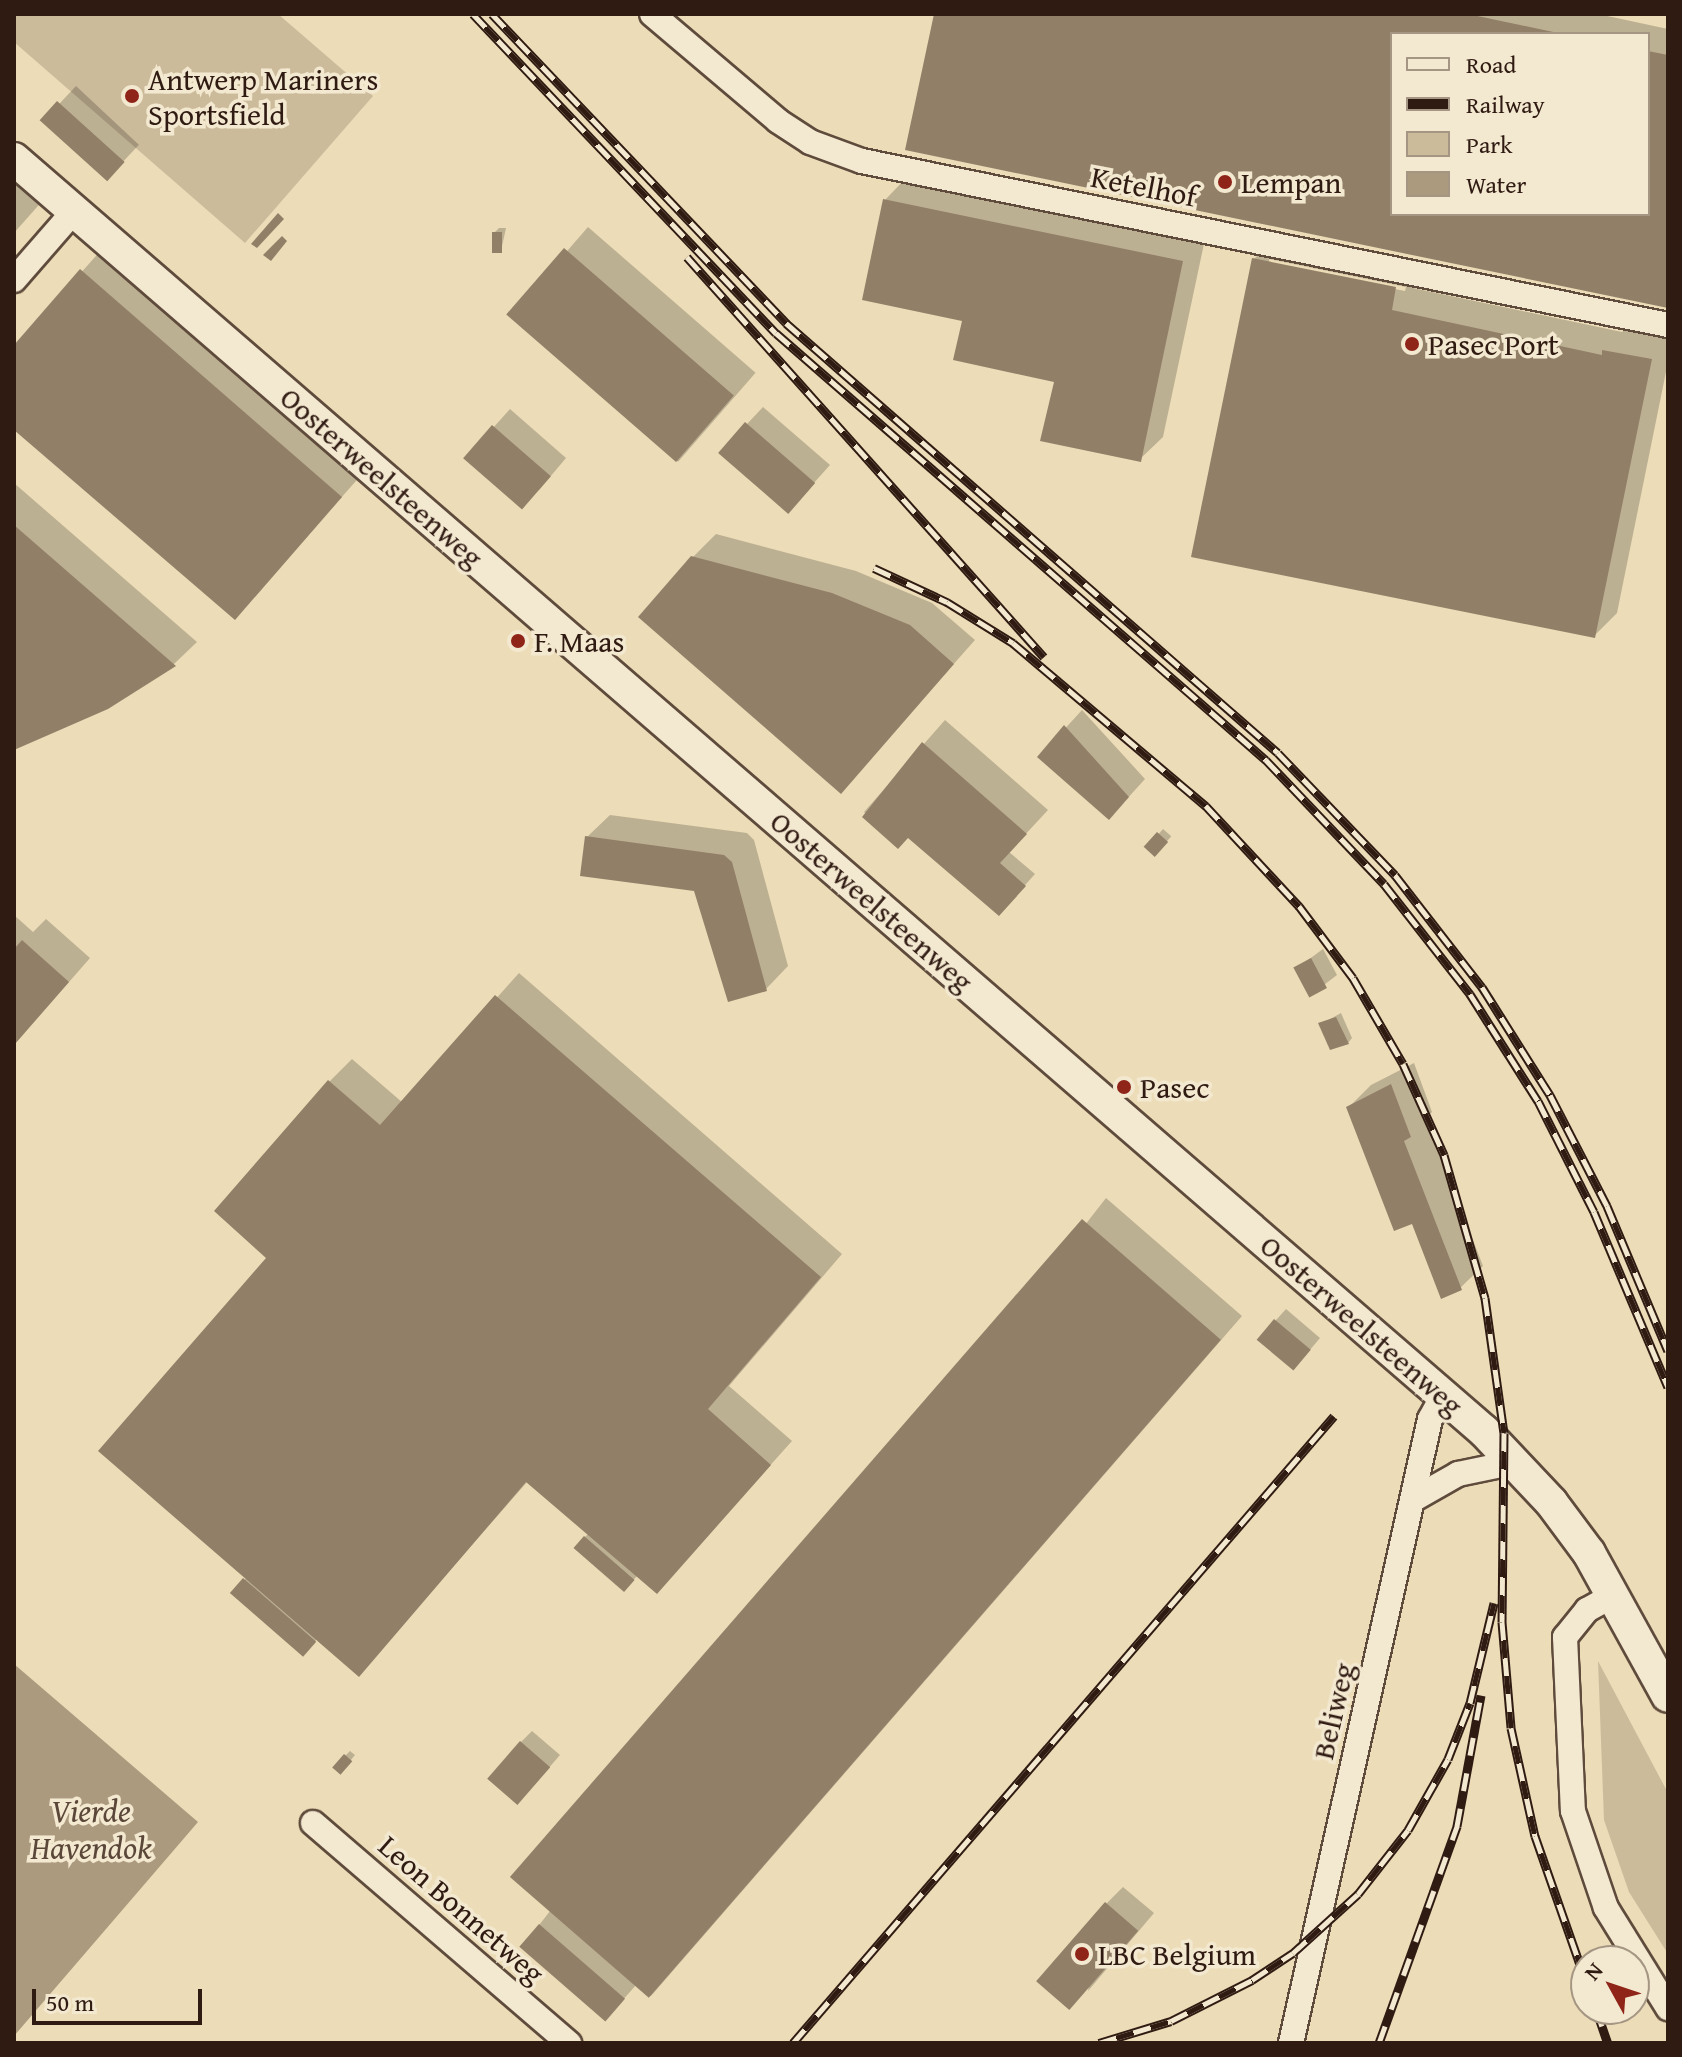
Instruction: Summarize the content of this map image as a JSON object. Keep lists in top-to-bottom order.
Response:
{
  "streets": {
    "main road": ["Oosterweelsteenweg"],
    "street": ["Ketelhof", "Beliweg", "Leon Bonnetweg"]
  },
  "crossings": [
    ["Oosterweelsteenweg", "Beliweg"]
  ],
  "water": ["Vierde Havendok"],
  "places": [
    "Antwerp Mariners Sportsfield",
    "Lempan",
    "Pasec Port",
    "F. Maas",
    "Pasec",
    "LBC Belgium"
  ],
  "legend": [
    "Road",
    "Railway",
    "Park",
    "Water"
  ],
  "scale_bar": "50 m",
  "north": "top left"
}
